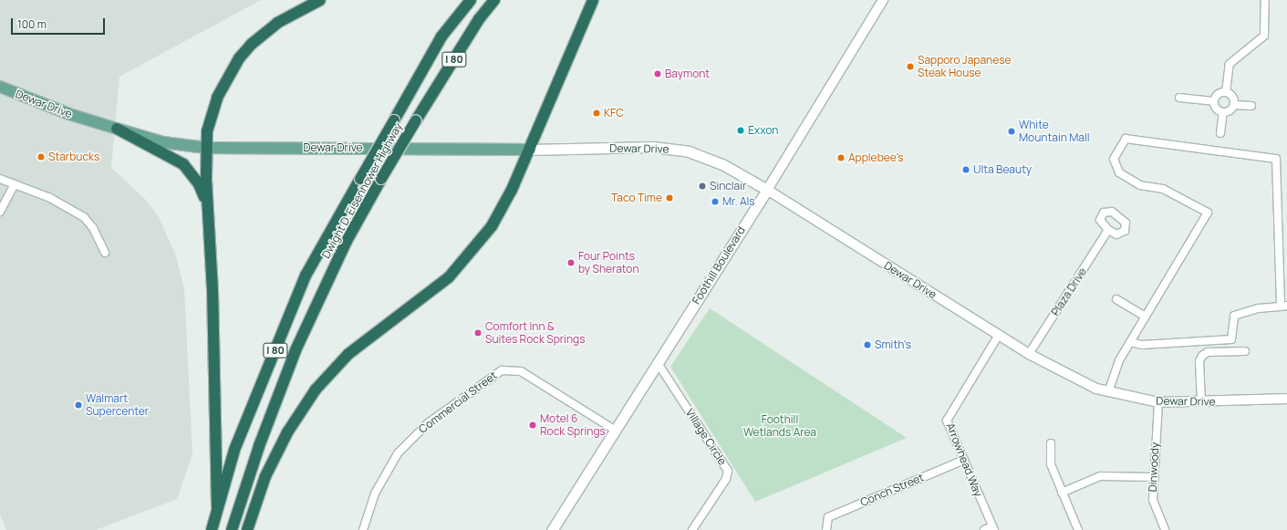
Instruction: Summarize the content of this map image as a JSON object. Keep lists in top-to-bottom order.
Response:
{
  "streets": {
    "highway": ["I 80", "Dwight D. Eisenhower Highway"],
    "main road": ["Dewar Drive", "Foothill Boulevard"],
    "street": [
      "Plaza Drive",
      "Commercial Street",
      "Village Circle",
      "Arrowhead Way",
      "Dinwoody",
      "Conch Street"
    ]
  },
  "crossings": [
    ["Dewar Drive", "Foothill Boulevard"],
    ["Dewar Drive", "Plaza Drive"],
    ["Dewar Drive", "Arrowhead Way"],
    ["Dewar Drive", "Dinwoody"],
    ["Foothill Boulevard", "Commercial Street"],
    ["Foothill Boulevard", "Village Circle"],
    ["Arrowhead Way", "Conch Street"]
  ],
  "parks": ["Foothill Wetlands Area"],
  "places": [
    "Sapporo Japanese Steak House",
    "Baymont",
    "KFC",
    "Exxon",
    "White Mountain Mall",
    "Starbucks",
    "Applebee's",
    "Ulta Beauty",
    "Sinclair",
    "Taco Time",
    "Mr. Als",
    "Four Points by Sheraton",
    "Comfort Inn & Suites Rock Springs",
    "Smith's",
    "Walmart Supercenter",
    "Motel 6 Rock Springs"
  ],
  "scale_bar": "100 m"
}
